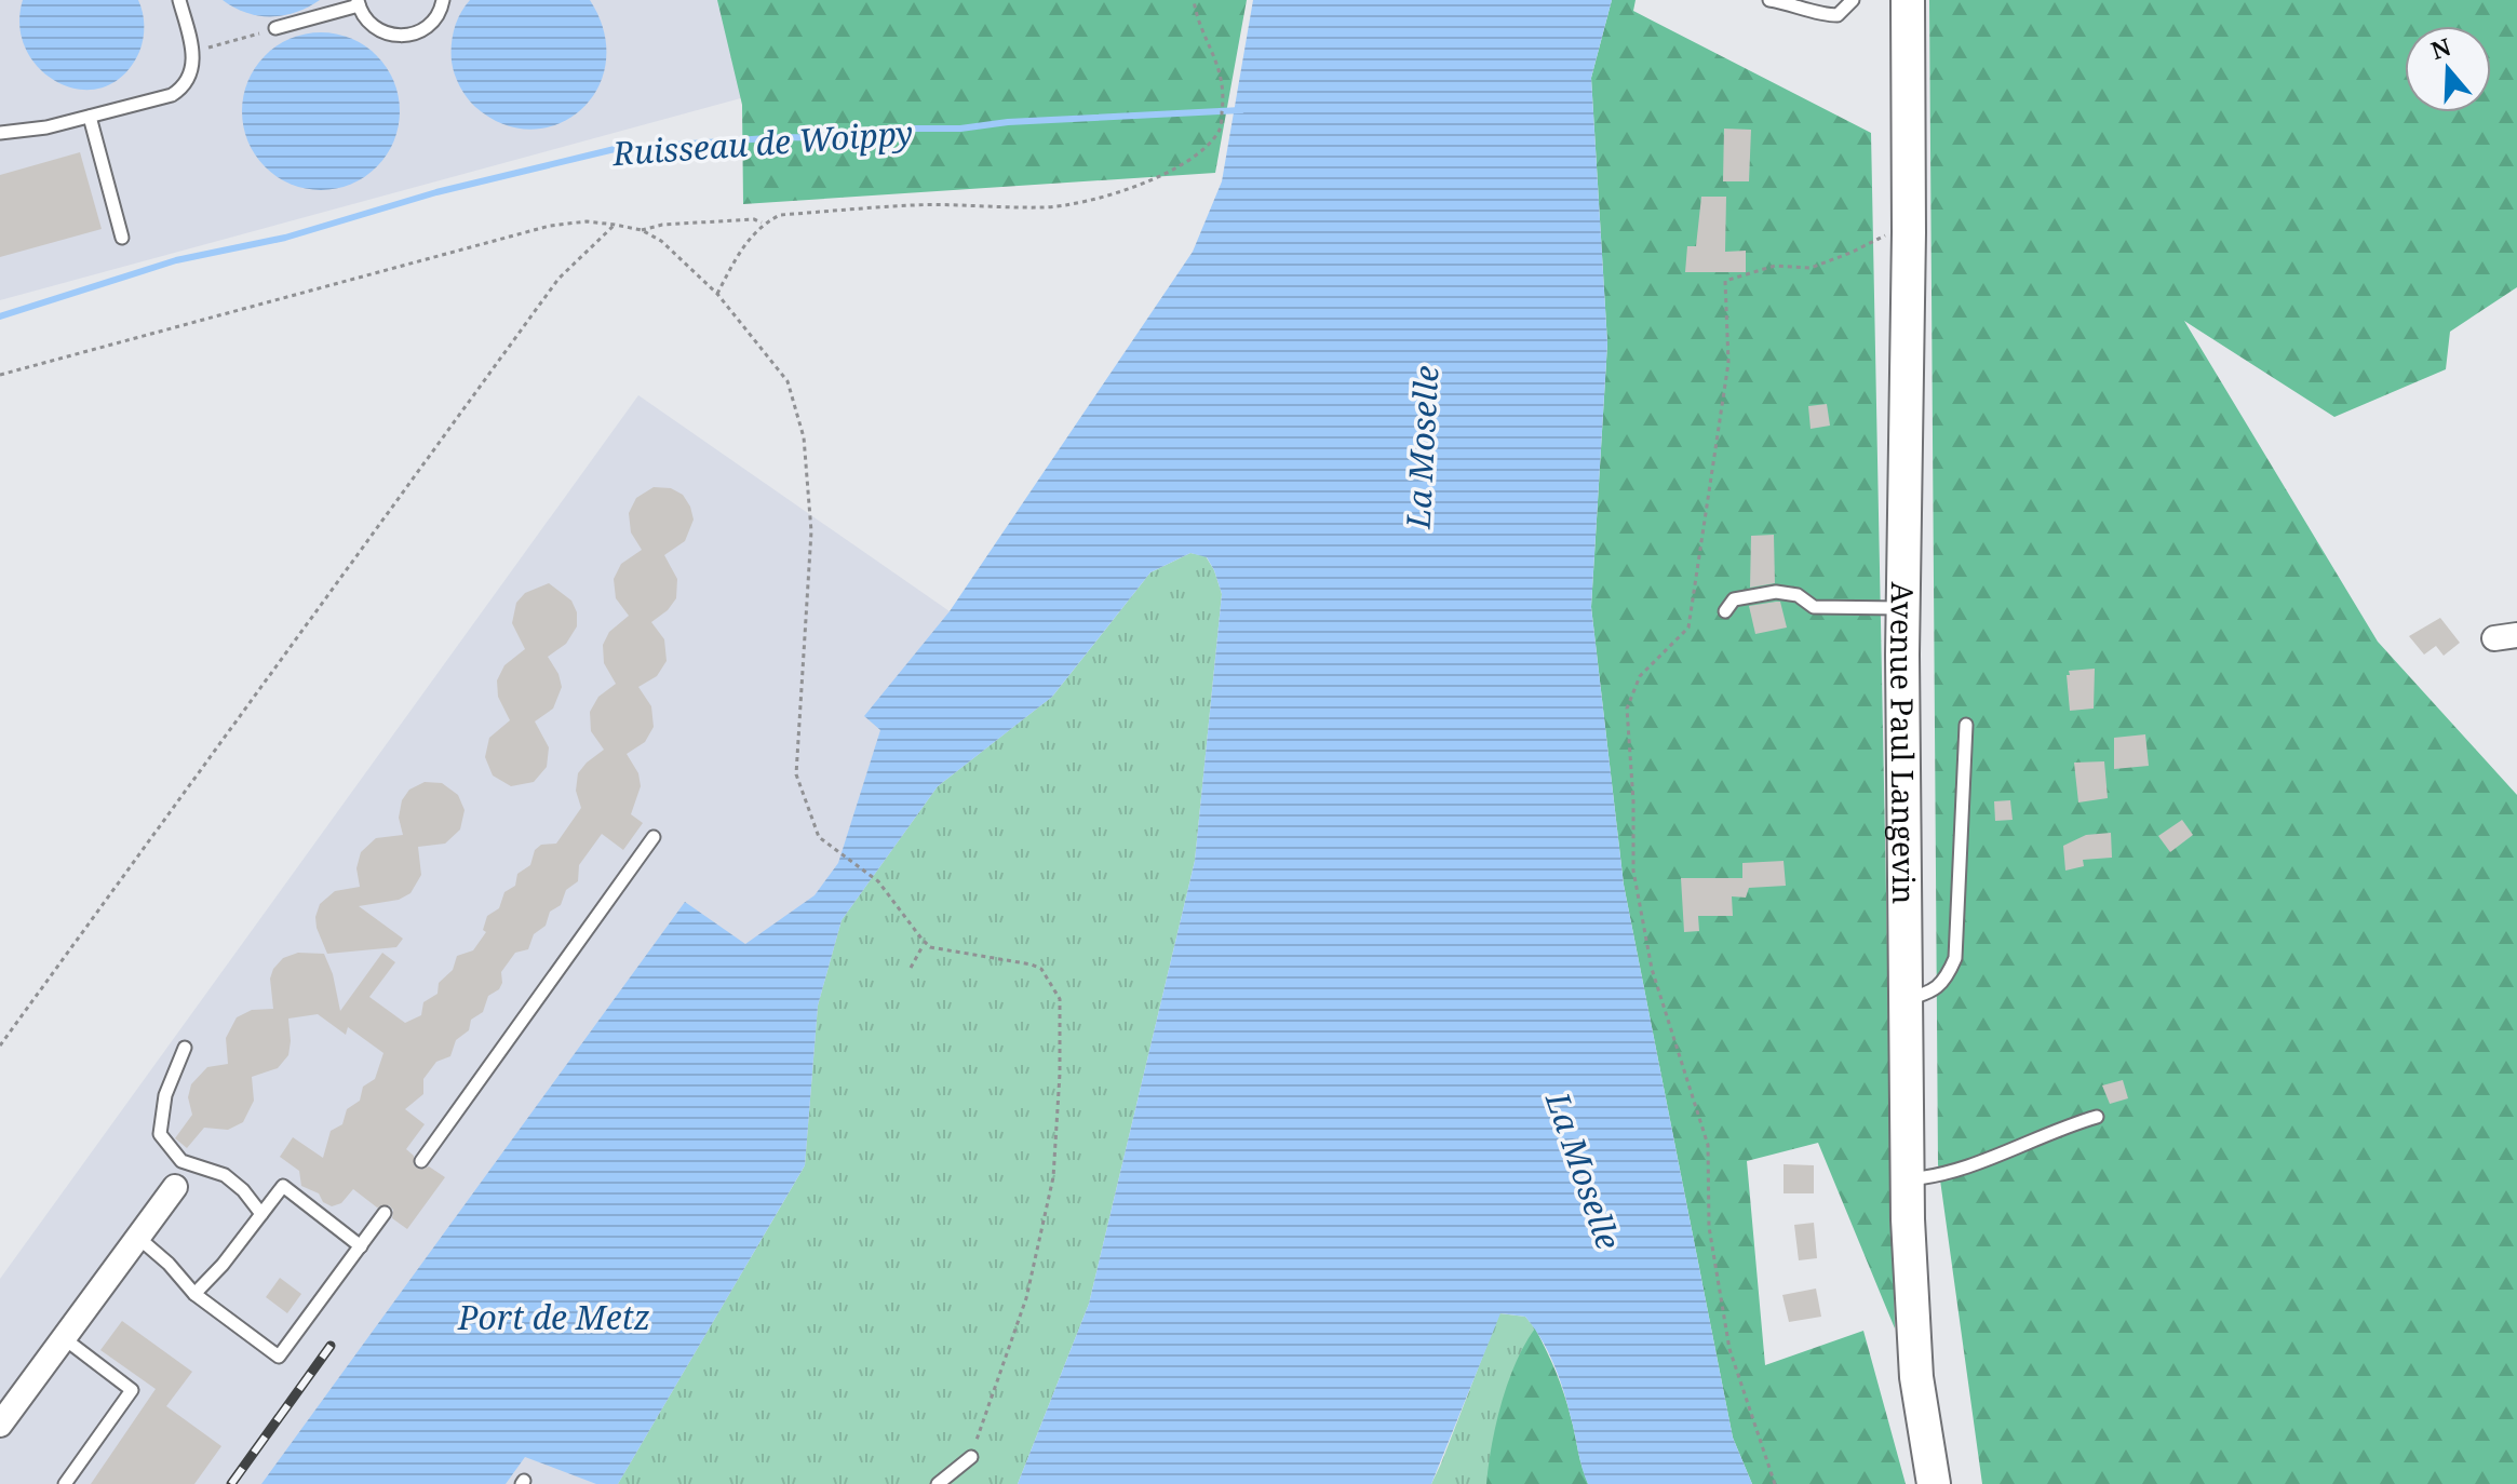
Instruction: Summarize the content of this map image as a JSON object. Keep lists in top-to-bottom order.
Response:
{
  "streets": {
    "main road": ["Avenue Paul Langevin"]
  },
  "water": ["Ruisseau de Woippy", "La Moselle", "Port de Metz"],
  "north": "top"
}
